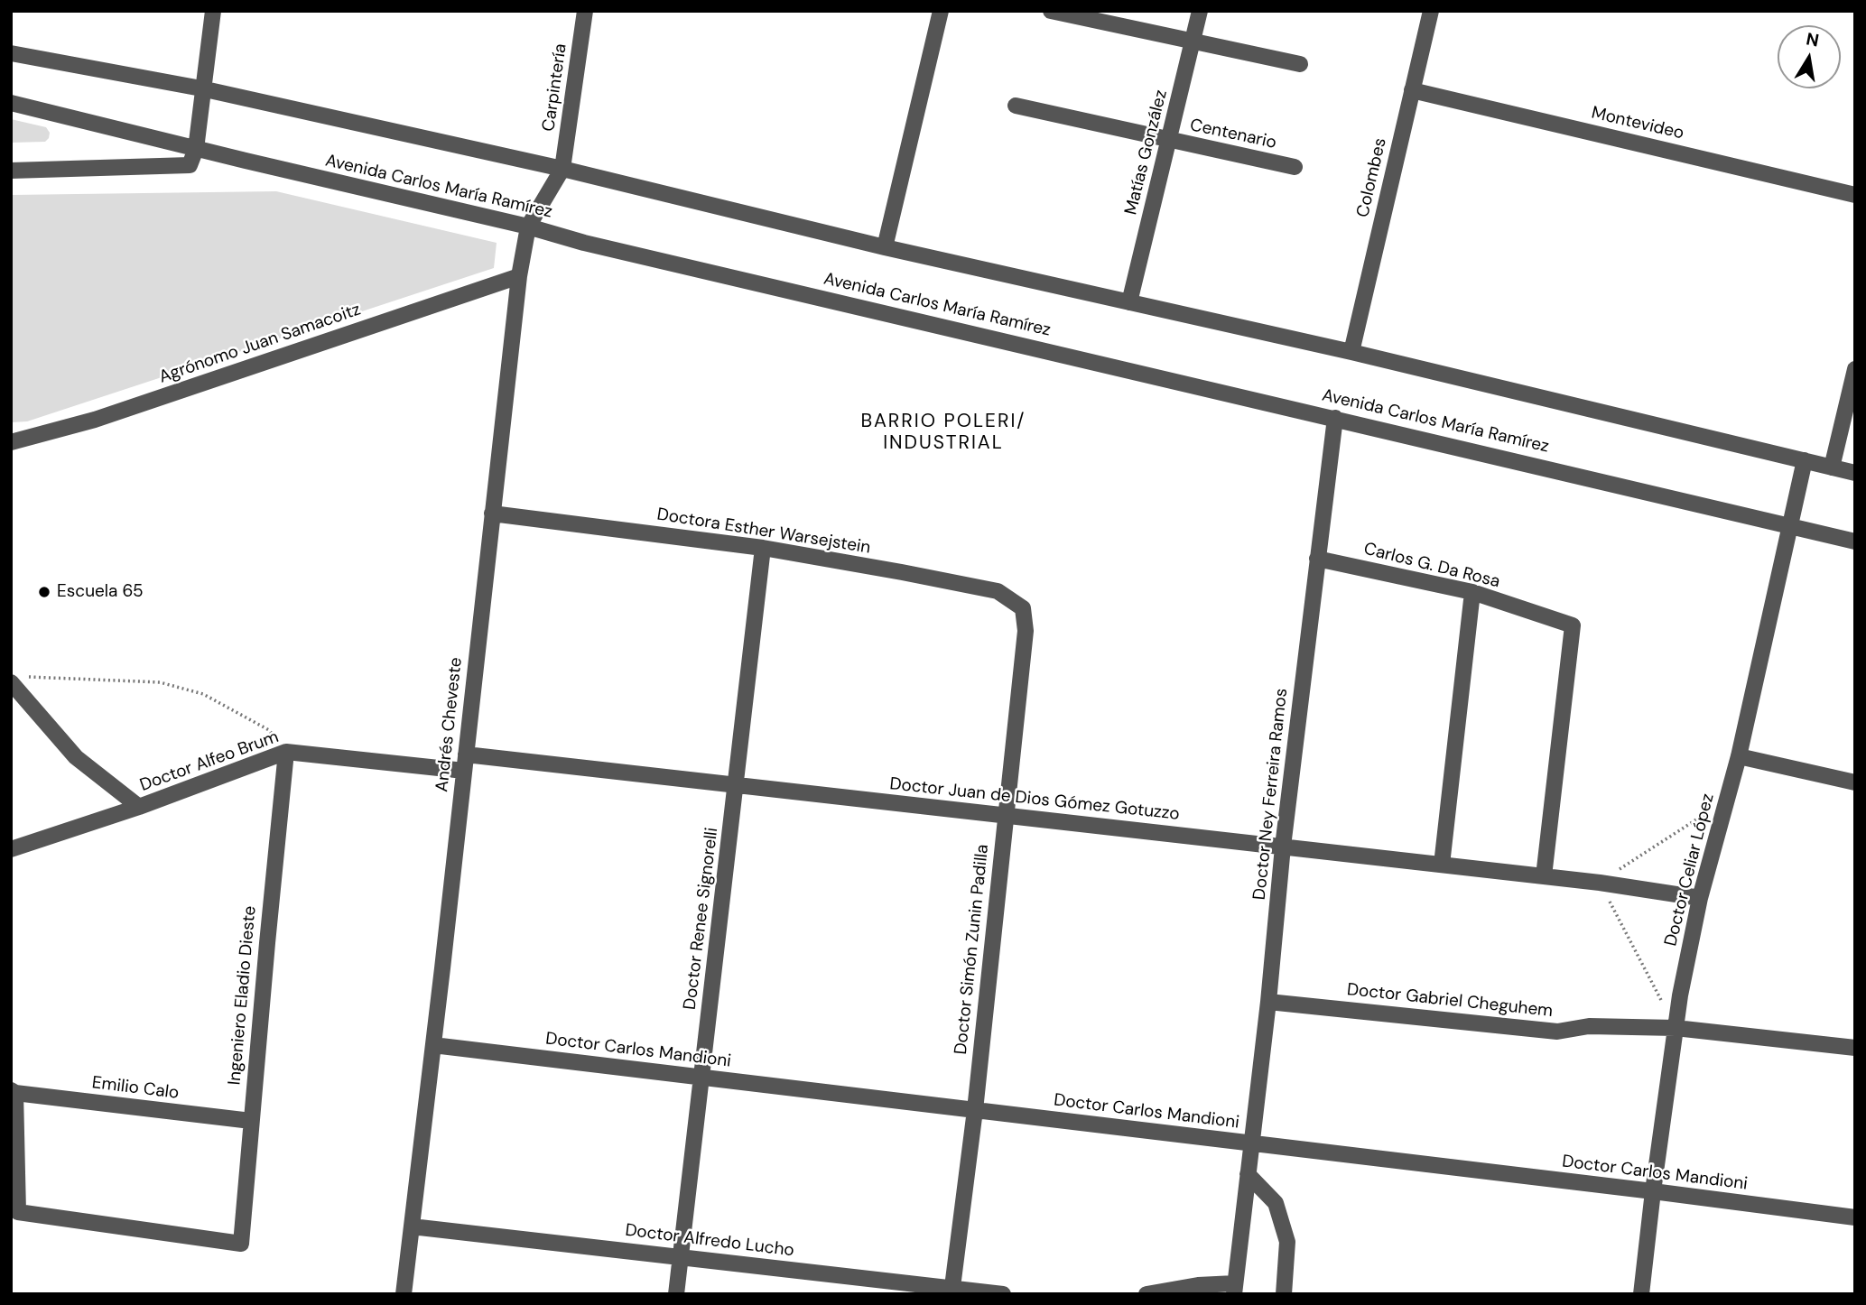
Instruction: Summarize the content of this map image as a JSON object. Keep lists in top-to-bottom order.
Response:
{
  "streets": {
    "street": [
      "Carpintería",
      "Montevideo",
      "Centenario",
      "Matías González",
      "Colombes",
      "Avenida Carlos María Ramírez",
      "Agrónomo Juan Samacoitz",
      "Doctora Esther Warsejstein",
      "Carlos G. Da Rosa",
      "Andrés Cheveste",
      "Doctor Alfeo Brum",
      "Doctor Ney Ferreira Ramos",
      "Doctor Juan de Dios Gómez Gotuzzo",
      "Doctor Celiar López",
      "Doctor Renee Signorelli",
      "Doctor Simón Zunin Padilla",
      "Ingeniero Eladio Dieste",
      "Doctor Gabriel Cheguhem",
      "Doctor Carlos Mandioni",
      "Emilio Calo",
      "Doctor Alfredo Lucho"
    ]
  },
  "crossings": [
    ["Carpintería", "Andrés Cheveste"],
    ["Montevideo", "Colombes"],
    ["Centenario", "Matías González"],
    ["Avenida Carlos María Ramírez", "Andrés Cheveste"],
    ["Avenida Carlos María Ramírez", "Doctor Ney Ferreira Ramos"],
    ["Avenida Carlos María Ramírez", "Doctor Celiar López"],
    ["Agrónomo Juan Samacoitz", "Andrés Cheveste"],
    ["Doctora Esther Warsejstein", "Andrés Cheveste"],
    ["Doctora Esther Warsejstein", "Doctor Renee Signorelli"],
    ["Doctora Esther Warsejstein", "Doctor Simón Zunin Padilla"],
    ["Carlos G. Da Rosa", "Doctor Ney Ferreira Ramos"],
    ["Carlos G. Da Rosa", "Doctor Juan de Dios Gómez Gotuzzo"],
    ["Andrés Cheveste", "Doctor Alfeo Brum"],
    ["Andrés Cheveste", "Doctor Juan de Dios Gómez Gotuzzo"],
    ["Andrés Cheveste", "Doctor Carlos Mandioni"],
    ["Andrés Cheveste", "Doctor Alfredo Lucho"],
    ["Doctor Alfeo Brum", "Ingeniero Eladio Dieste"],
    ["Doctor Ney Ferreira Ramos", "Doctor Juan de Dios Gómez Gotuzzo"],
    ["Doctor Ney Ferreira Ramos", "Doctor Gabriel Cheguhem"],
    ["Doctor Ney Ferreira Ramos", "Doctor Carlos Mandioni"],
    ["Doctor Juan de Dios Gómez Gotuzzo", "Doctor Celiar López"],
    ["Doctor Juan de Dios Gómez Gotuzzo", "Doctor Renee Signorelli"],
    ["Doctor Juan de Dios Gómez Gotuzzo", "Doctor Simón Zunin Padilla"],
    ["Doctor Celiar López", "Doctor Gabriel Cheguhem"],
    ["Doctor Celiar López", "Doctor Carlos Mandioni"],
    ["Doctor Renee Signorelli", "Doctor Carlos Mandioni"],
    ["Doctor Renee Signorelli", "Doctor Alfredo Lucho"],
    ["Doctor Simón Zunin Padilla", "Doctor Carlos Mandioni"],
    ["Doctor Simón Zunin Padilla", "Doctor Alfredo Lucho"],
    ["Ingeniero Eladio Dieste", "Emilio Calo"]
  ],
  "districts": ["BARRIO POLERI/ INDUSTRIAL"],
  "places": ["Escuela 65"],
  "north": "top"
}
